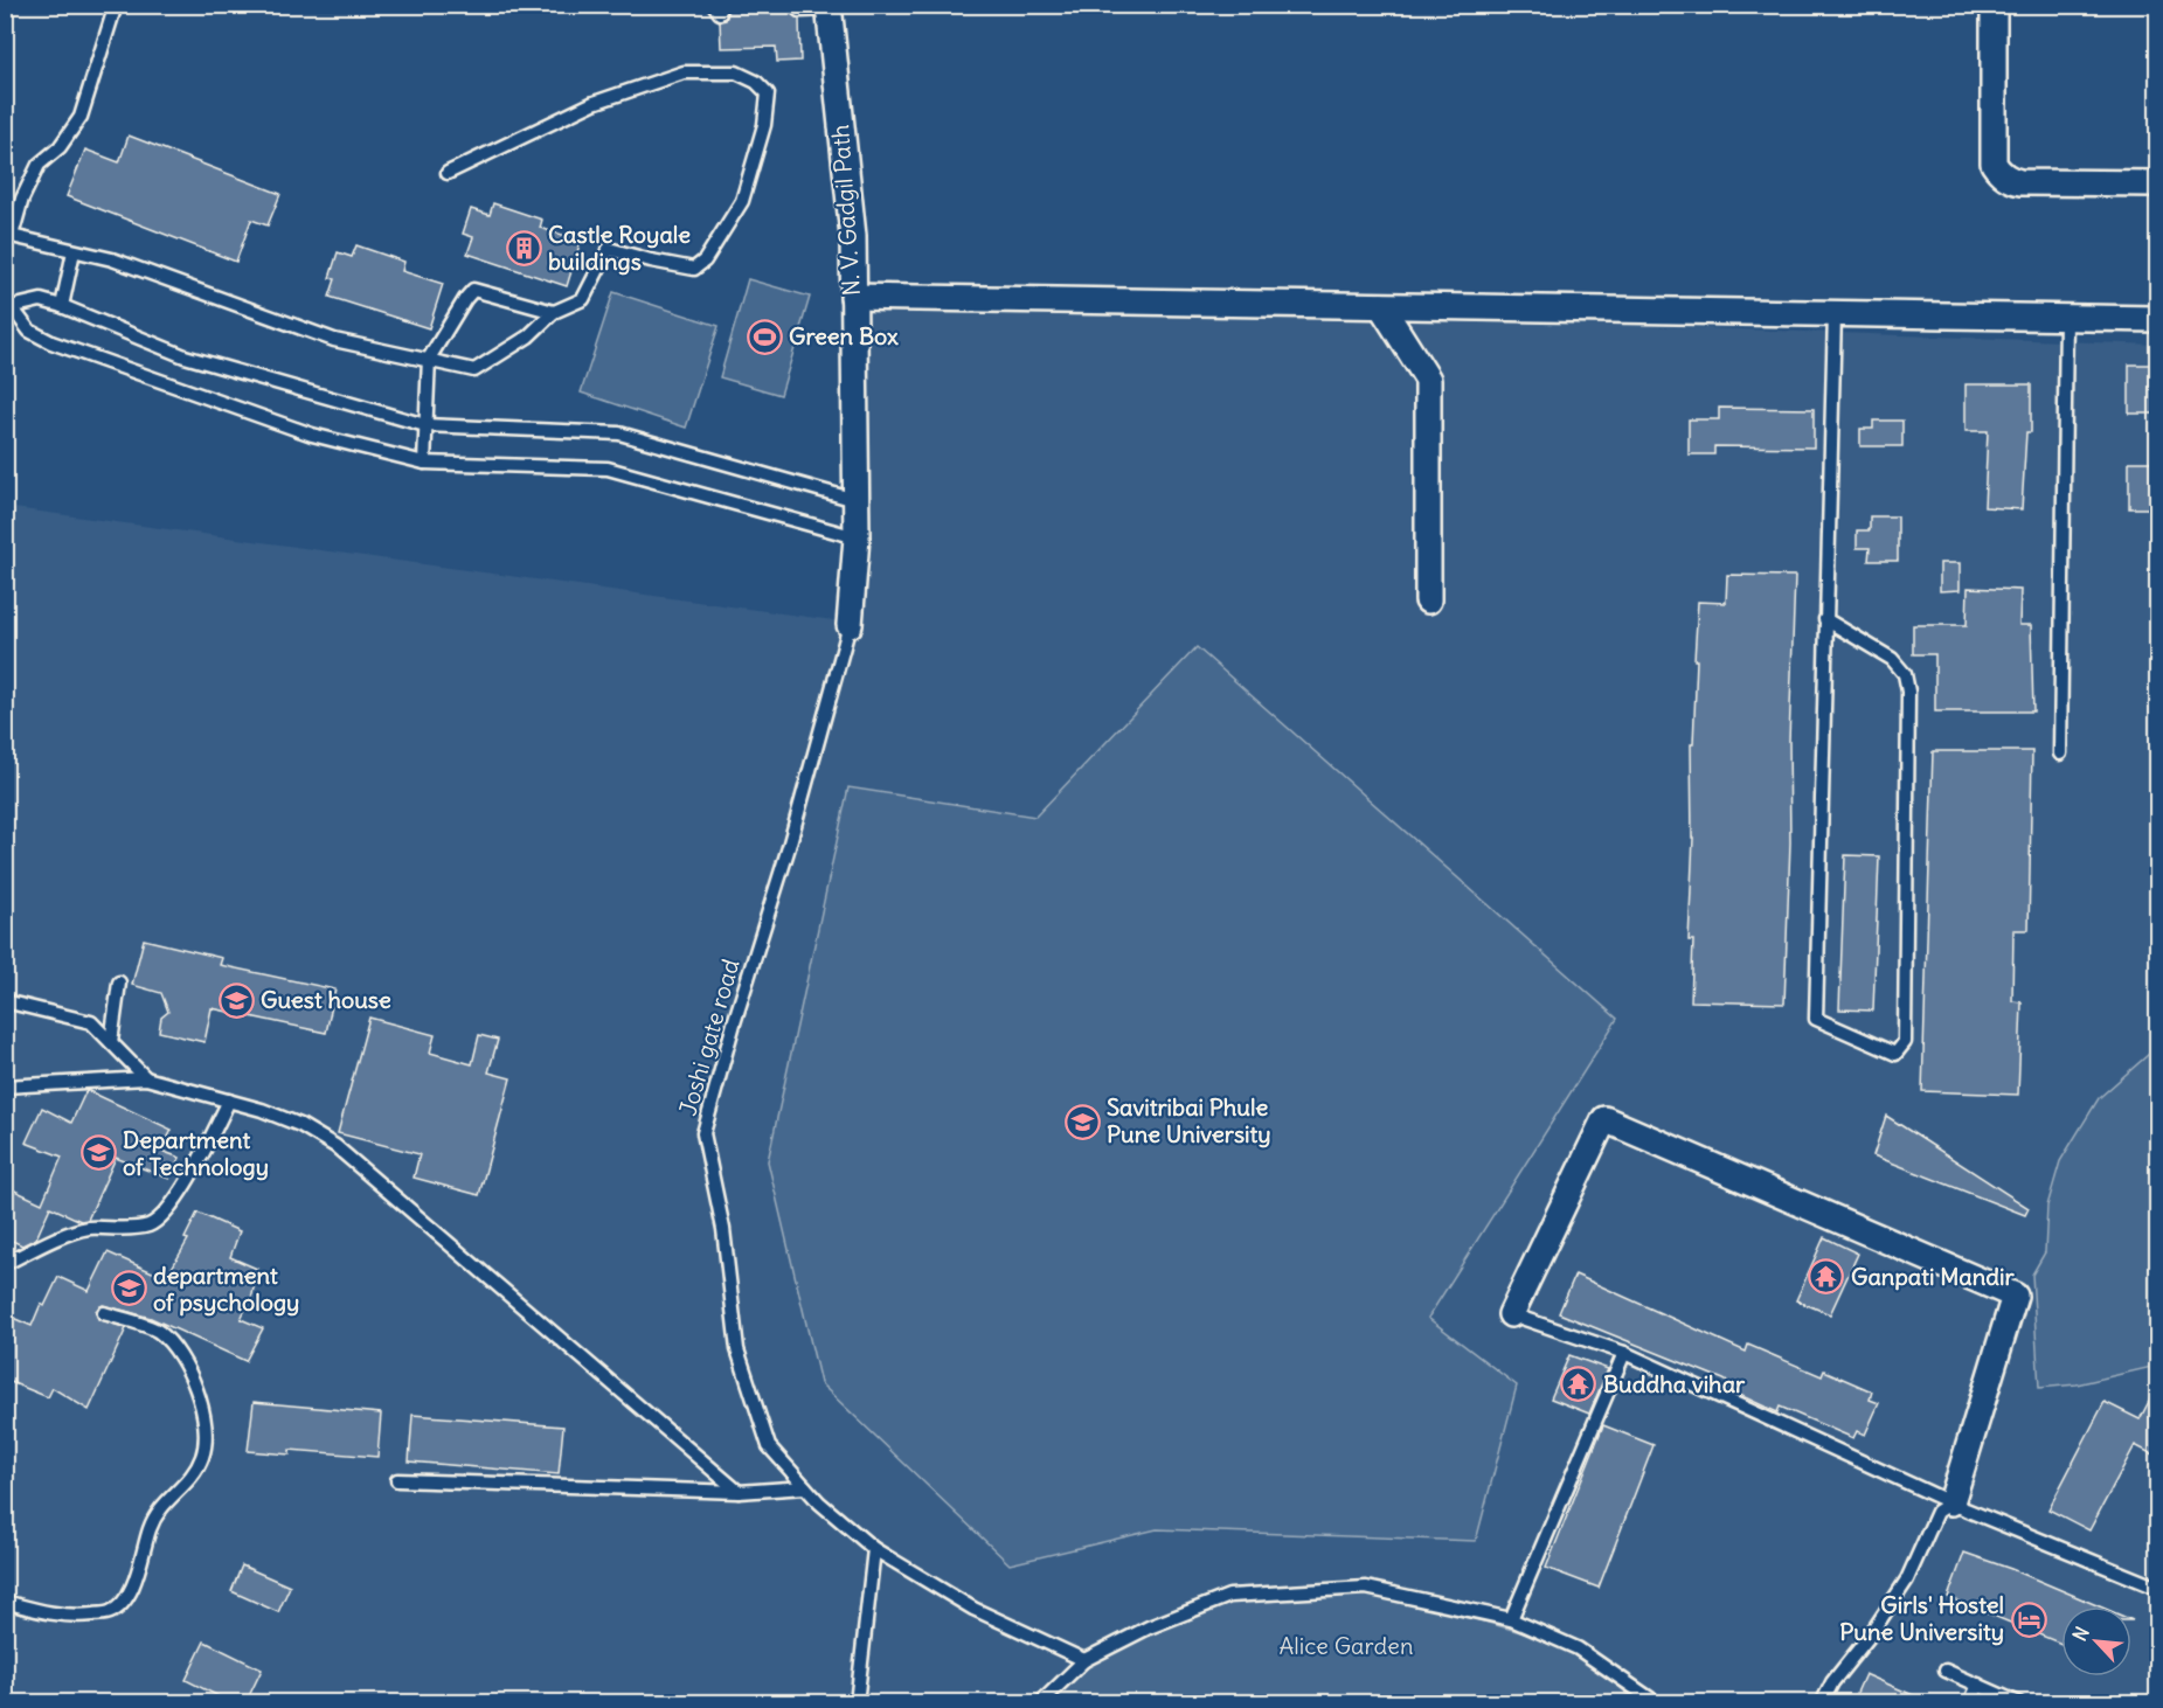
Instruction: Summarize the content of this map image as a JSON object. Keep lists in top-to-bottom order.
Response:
{
  "streets": {
    "street": ["N. V. Gadgil Path"],
    "lane": ["Joshi gate road"]
  },
  "crossings": [
    ["N. V. Gadgil Path", "Joshi gate road"]
  ],
  "parks": ["Alice Garden"],
  "places": {
    "building": ["Castle Royale buildings"],
    "sports": ["Green Box"],
    "school or university": [
      "Guest house",
      "Savitribai Phule Pune University",
      "Department of Technology",
      "department of psychology"
    ],
    "temple": ["Ganpati Mandir", "Buddha vihar"],
    "hotel": ["Girls' Hostel Pune University"]
  },
  "north": "top left"
}
